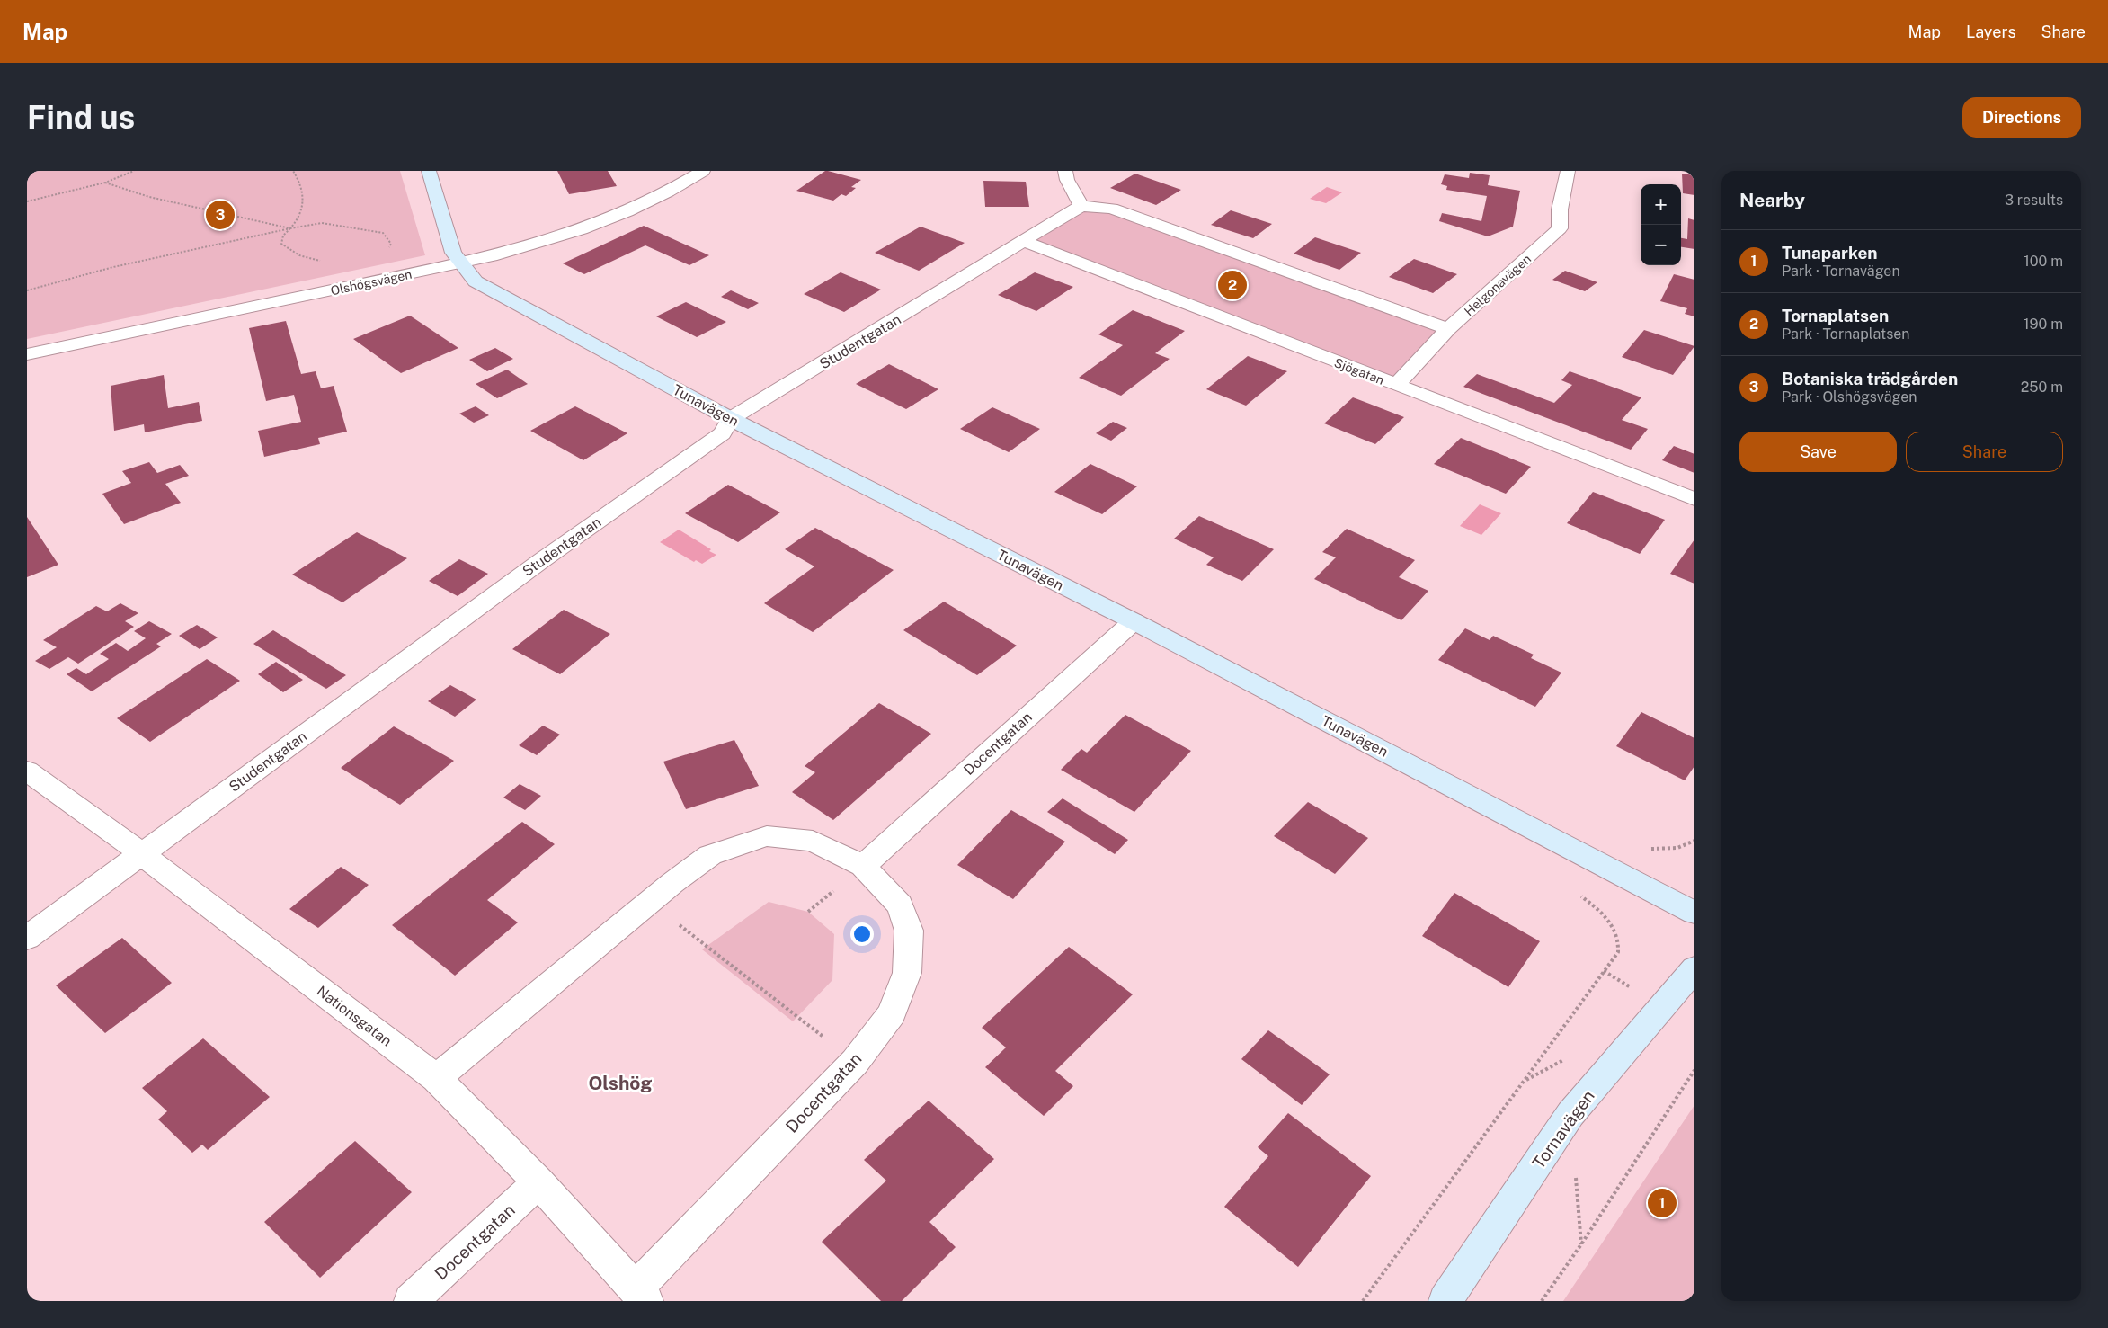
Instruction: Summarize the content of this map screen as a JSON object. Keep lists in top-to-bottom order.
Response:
{
  "streets": {
    "street": [
      "Olshögsvägen",
      "Helgonavägen",
      "Studentgatan",
      "Sjögatan",
      "Tunavägen",
      "Docentgatan",
      "Nationsgatan",
      "Tornavägen"
    ]
  },
  "crossings": [
    ["Olshögsvägen", "Tunavägen"],
    ["Helgonavägen", "Sjögatan"],
    ["Studentgatan", "Sjögatan"],
    ["Studentgatan", "Tunavägen"],
    ["Studentgatan", "Nationsgatan"],
    ["Tunavägen", "Docentgatan"],
    ["Docentgatan", "Nationsgatan"]
  ],
  "districts": ["Olshög"],
  "page": {
    "header": "Map",
    "nav": ["Map", "Layers", "Share"],
    "buttons": [
      "Directions",
      ["Save", "Share"]
    ],
    "title": "Find us",
    "heading": ["Nearby", "3 results"],
    "map_buttons": ["+", "−"],
    "pins": ["3", "2", "1"],
    "list": [
      {
        "mark": "1",
        "name": "Tunaparken",
        "note": "Park · Tornavägen",
        "value": "100 m"
      },
      {
        "mark": "2",
        "name": "Tornaplatsen",
        "note": "Park · Tornaplatsen",
        "value": "190 m"
      },
      {
        "mark": "3",
        "name": "Botaniska trädgården",
        "note": "Park · Olshögsvägen",
        "value": "250 m"
      }
    ]
  }
}
